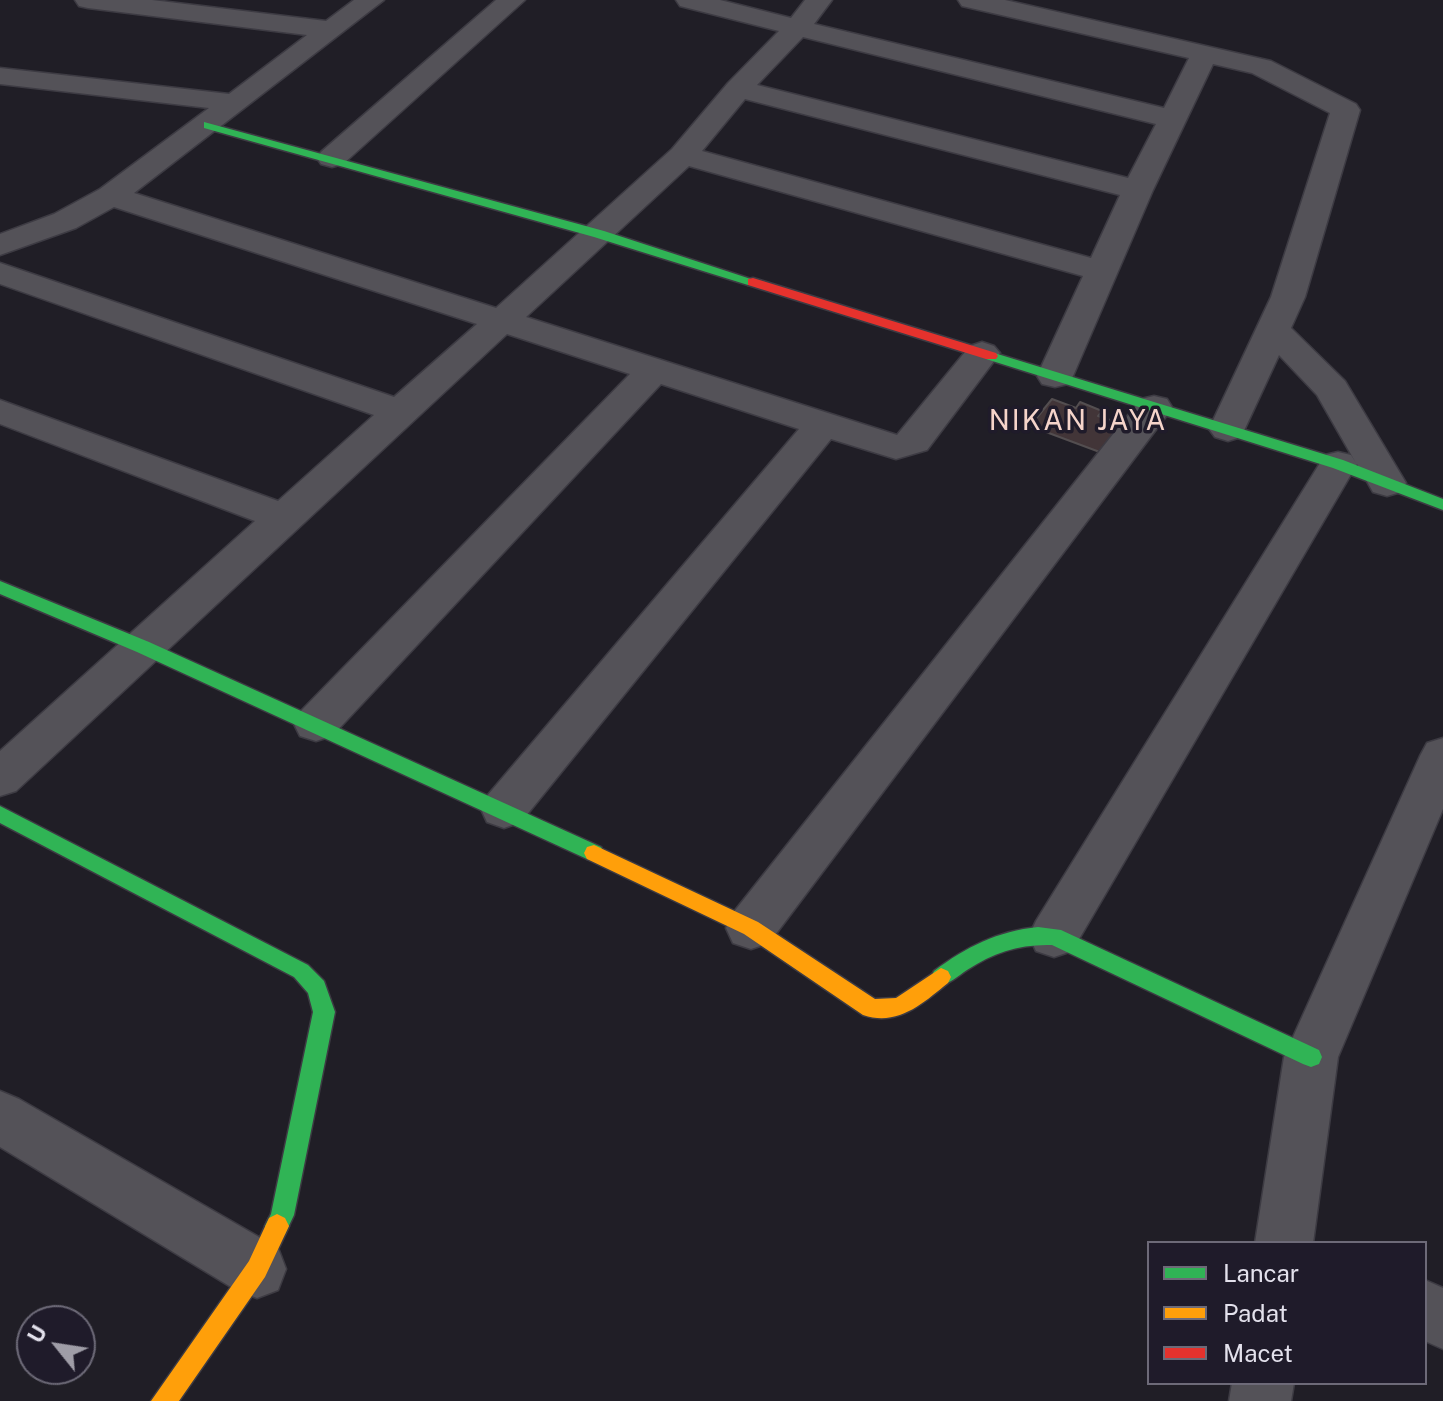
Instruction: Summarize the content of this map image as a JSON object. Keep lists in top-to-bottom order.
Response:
{
  "districts": ["NIKAN JAYA"],
  "legend": ["Lancar", "Padat", "Macet"],
  "north": "top left"
}
